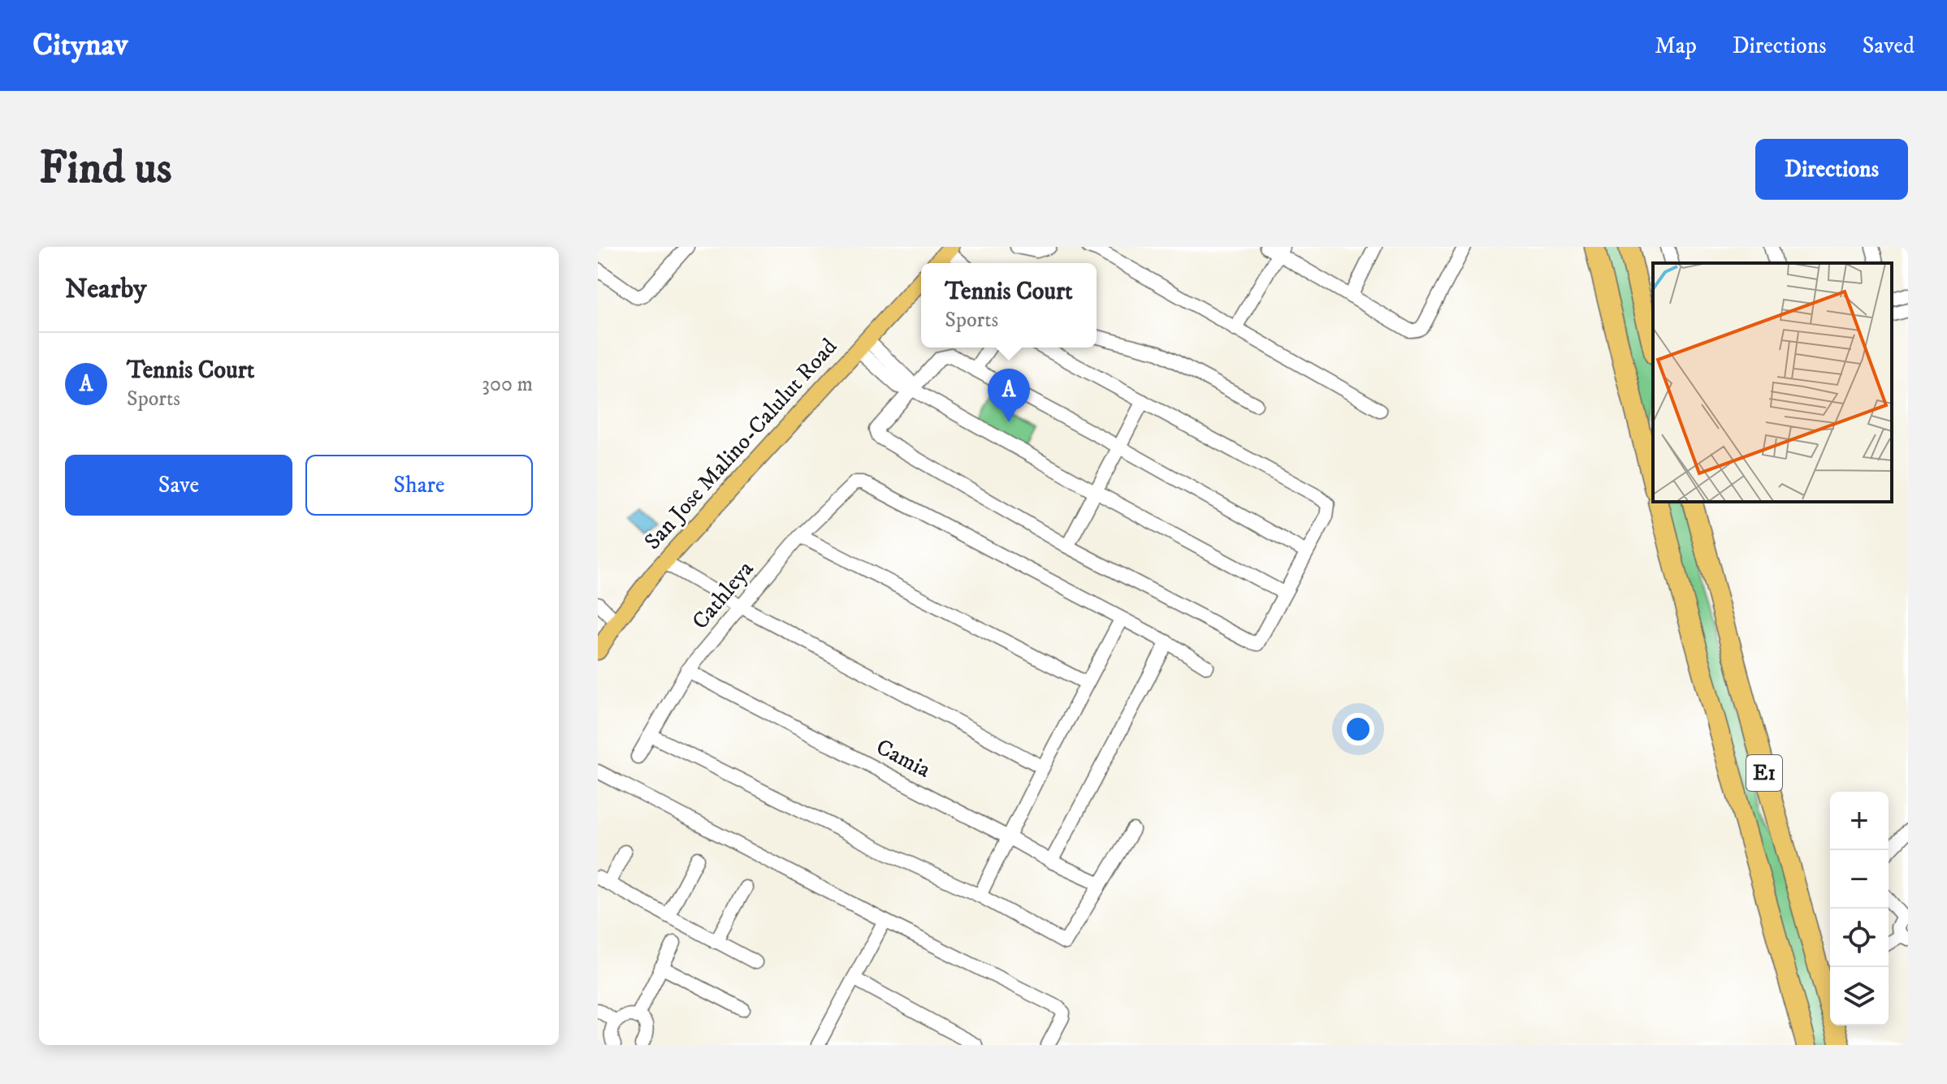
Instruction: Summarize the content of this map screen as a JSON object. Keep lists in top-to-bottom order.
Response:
{
  "streets": {
    "highway": ["E1"],
    "main road": ["San Jose Malino-Calulut Road"],
    "street": ["Cathleya", "Camia"]
  },
  "crossings": [
    ["Cathleya", "Camia"]
  ],
  "page": {
    "header": "Citynav",
    "nav": ["Map", "Directions", "Saved"],
    "buttons": [
      "Directions",
      ["Save", "Share"]
    ],
    "title": "Find us",
    "heading": "Nearby",
    "popup": ["Tennis Court", "Sports"],
    "list": [
      {
        "mark": "A",
        "name": "Tennis Court",
        "note": "Sports",
        "value": "300 m"
      }
    ],
    "pins": "A",
    "map_buttons": ["+", "−"]
  }
}
